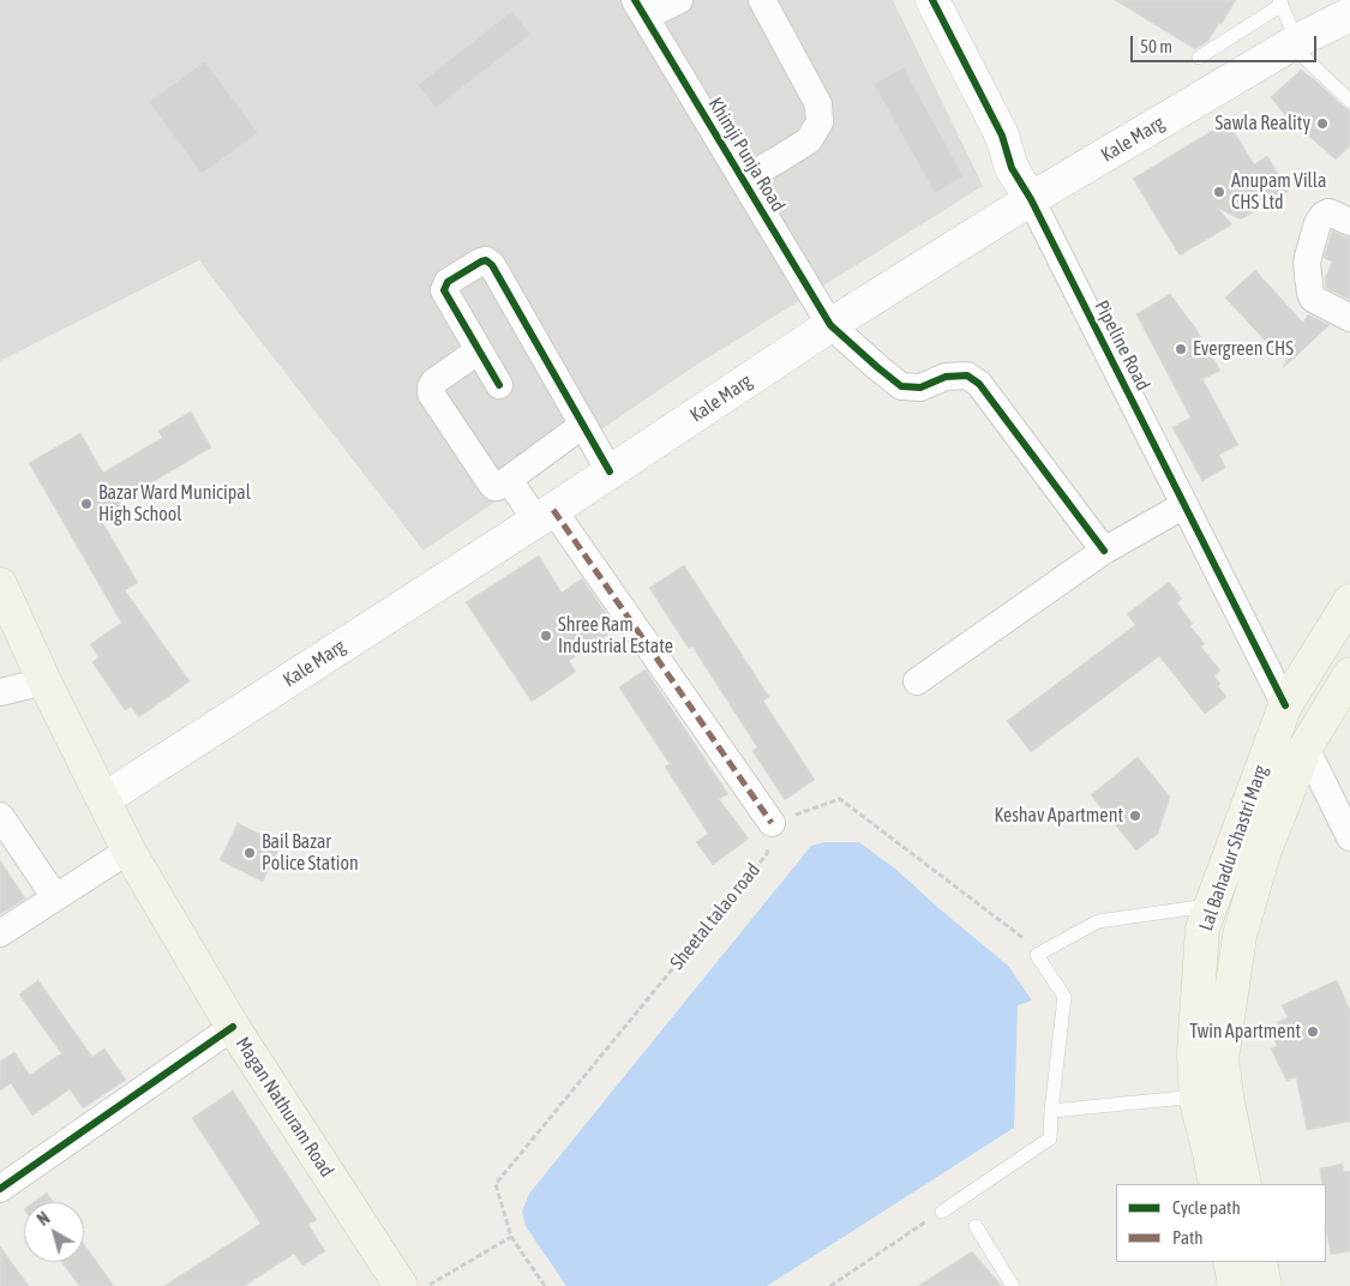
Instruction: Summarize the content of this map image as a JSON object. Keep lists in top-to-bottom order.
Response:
{
  "streets": {
    "main road": [
      "Kale Marg",
      "Pipeline Road",
      "Lal Bahadur Shastri Marg",
      "Magan Nathuram Road"
    ],
    "street": ["Khimji Punja Road"],
    "path": ["Sheetal talao road"]
  },
  "crossings": [
    ["Kale Marg", "Khimji Punja Road"],
    ["Kale Marg", "Pipeline Road"],
    ["Kale Marg", "Magan Nathuram Road"],
    ["Pipeline Road", "Lal Bahadur Shastri Marg"]
  ],
  "places": [
    "Sawla Reality",
    "Anupam Villa CHS Ltd",
    "Evergreen CHS",
    "Bazar Ward Municipal High School",
    "Shree Ram Industrial Estate",
    "Keshav Apartment",
    "Bail Bazar Police Station",
    "Twin Apartment"
  ],
  "legend": ["Cycle path", "Path"],
  "scale_bar": "50 m",
  "north": "top left"
}
